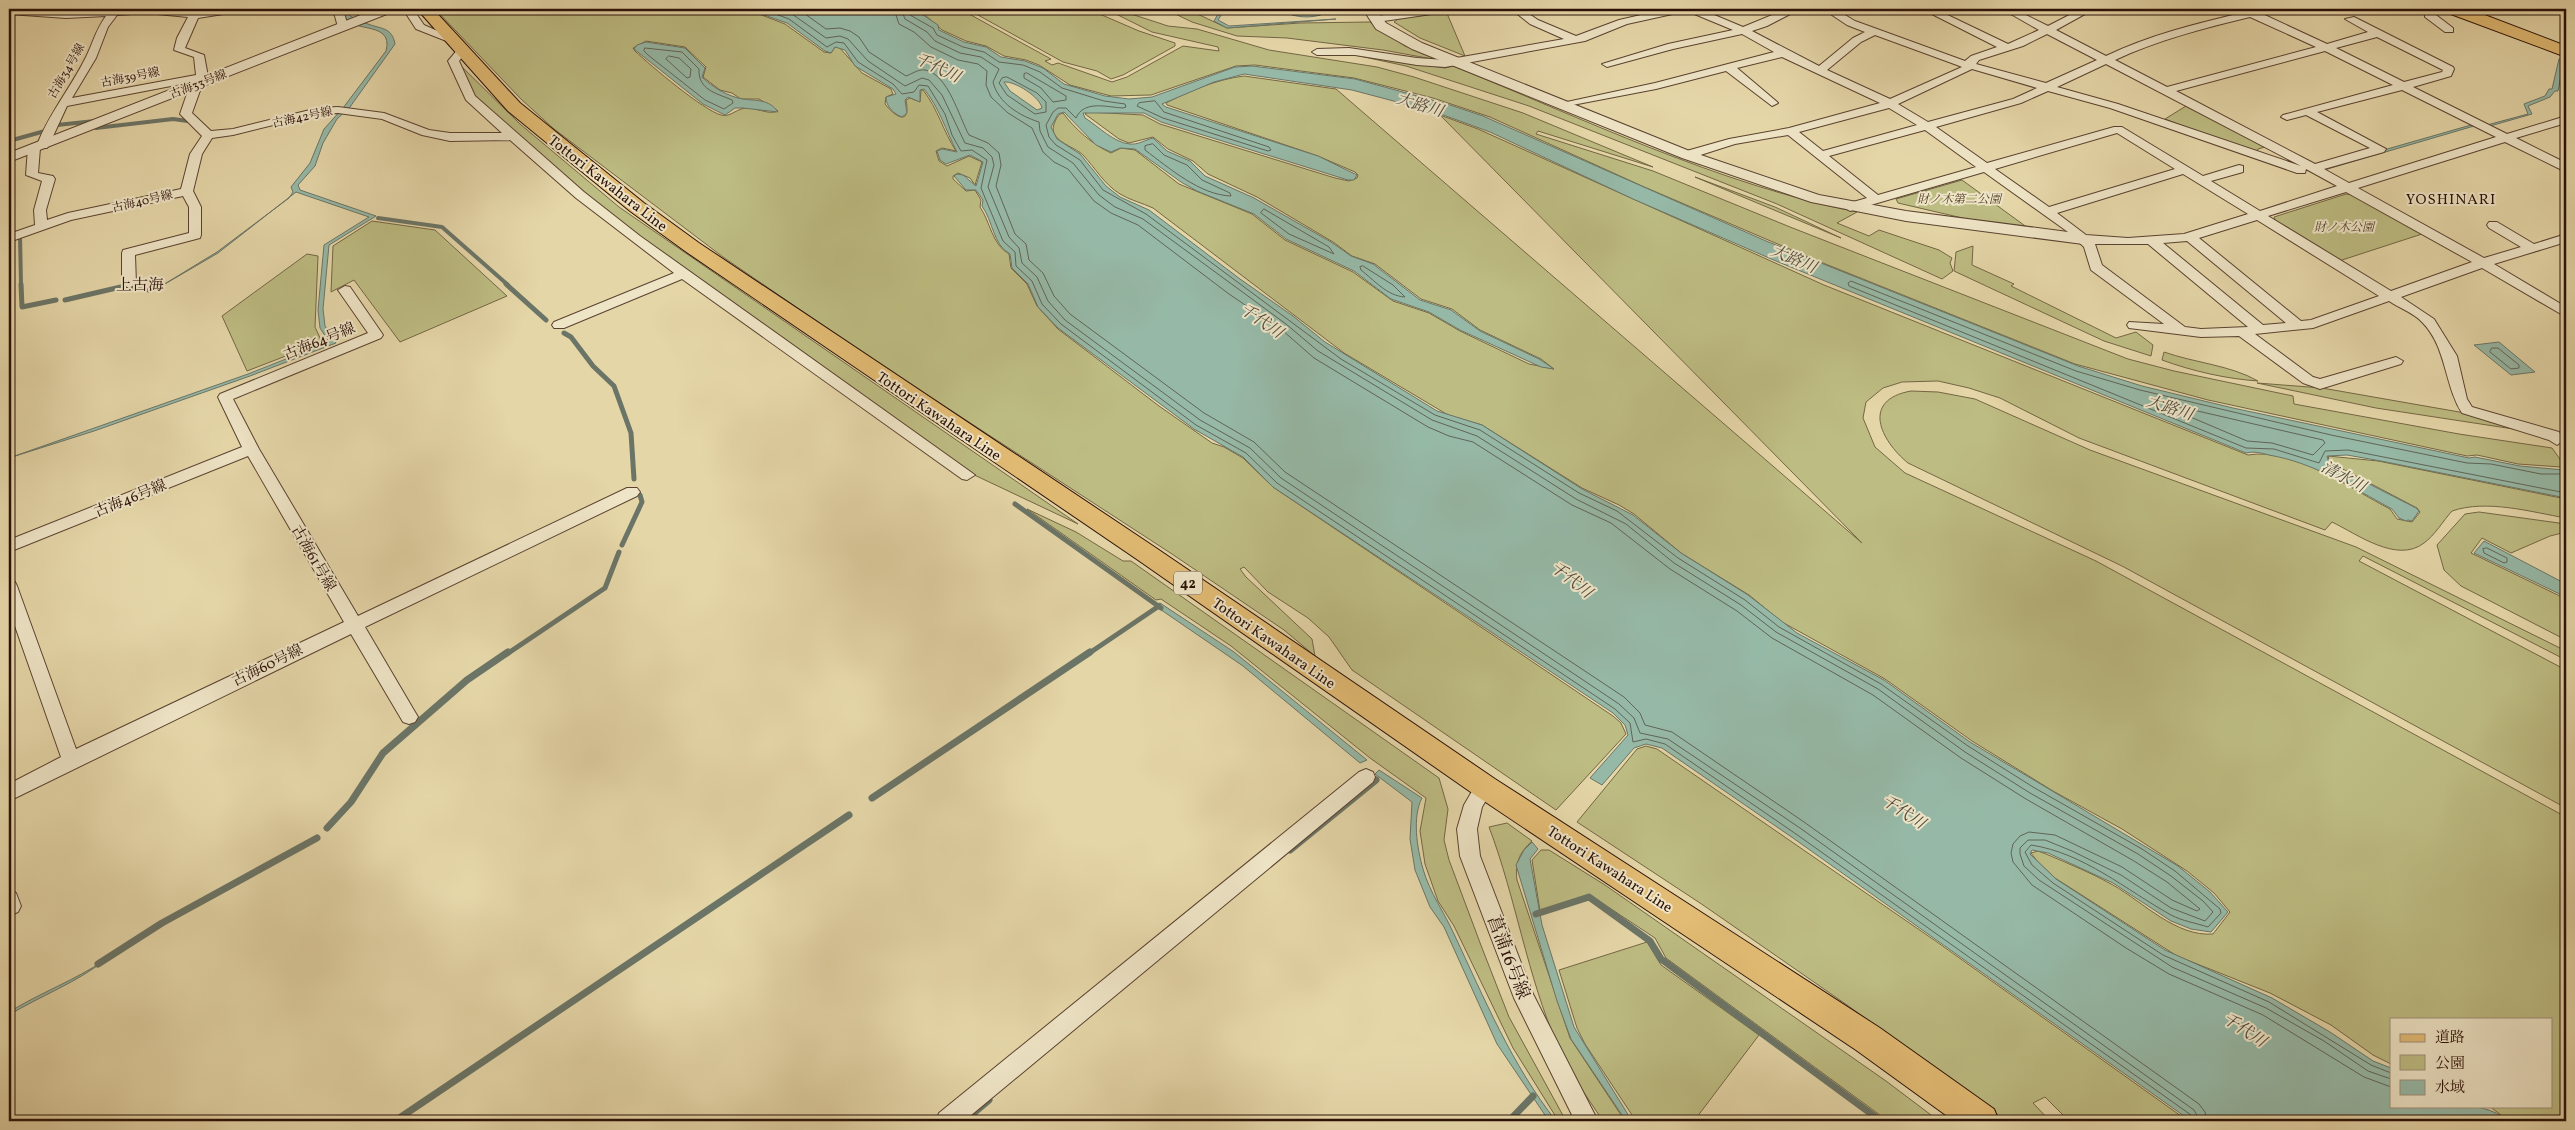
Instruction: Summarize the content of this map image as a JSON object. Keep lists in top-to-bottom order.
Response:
{
  "streets": {
    "main road": ["Tottori Kawahara Line", "42"],
    "street": [
      "古海34号線",
      "古海39号線",
      "古海33号線",
      "古海42号線",
      "古海40号線",
      "古海64号線",
      "古海46号線",
      "古海61号線",
      "古海60号線",
      "菖蒲16号線"
    ]
  },
  "crossings": [
    ["古海34号線", "古海39号線"],
    ["古海34号線", "古海33号線"],
    ["古海39号線", "古海33号線"],
    ["古海42号線", "古海40号線"],
    ["Tottori Kawahara Line", "菖蒲16号線"],
    ["古海64号線", "古海61号線"],
    ["古海46号線", "古海61号線"],
    ["古海61号線", "古海60号線"]
  ],
  "districts": ["YOSHINARI", "上古海"],
  "water": ["千代川", "大路川", "清水川"],
  "parks": ["財ノ木第二公園", "財ノ木公園"],
  "legend": ["道路", "公園", "水域"]
}
